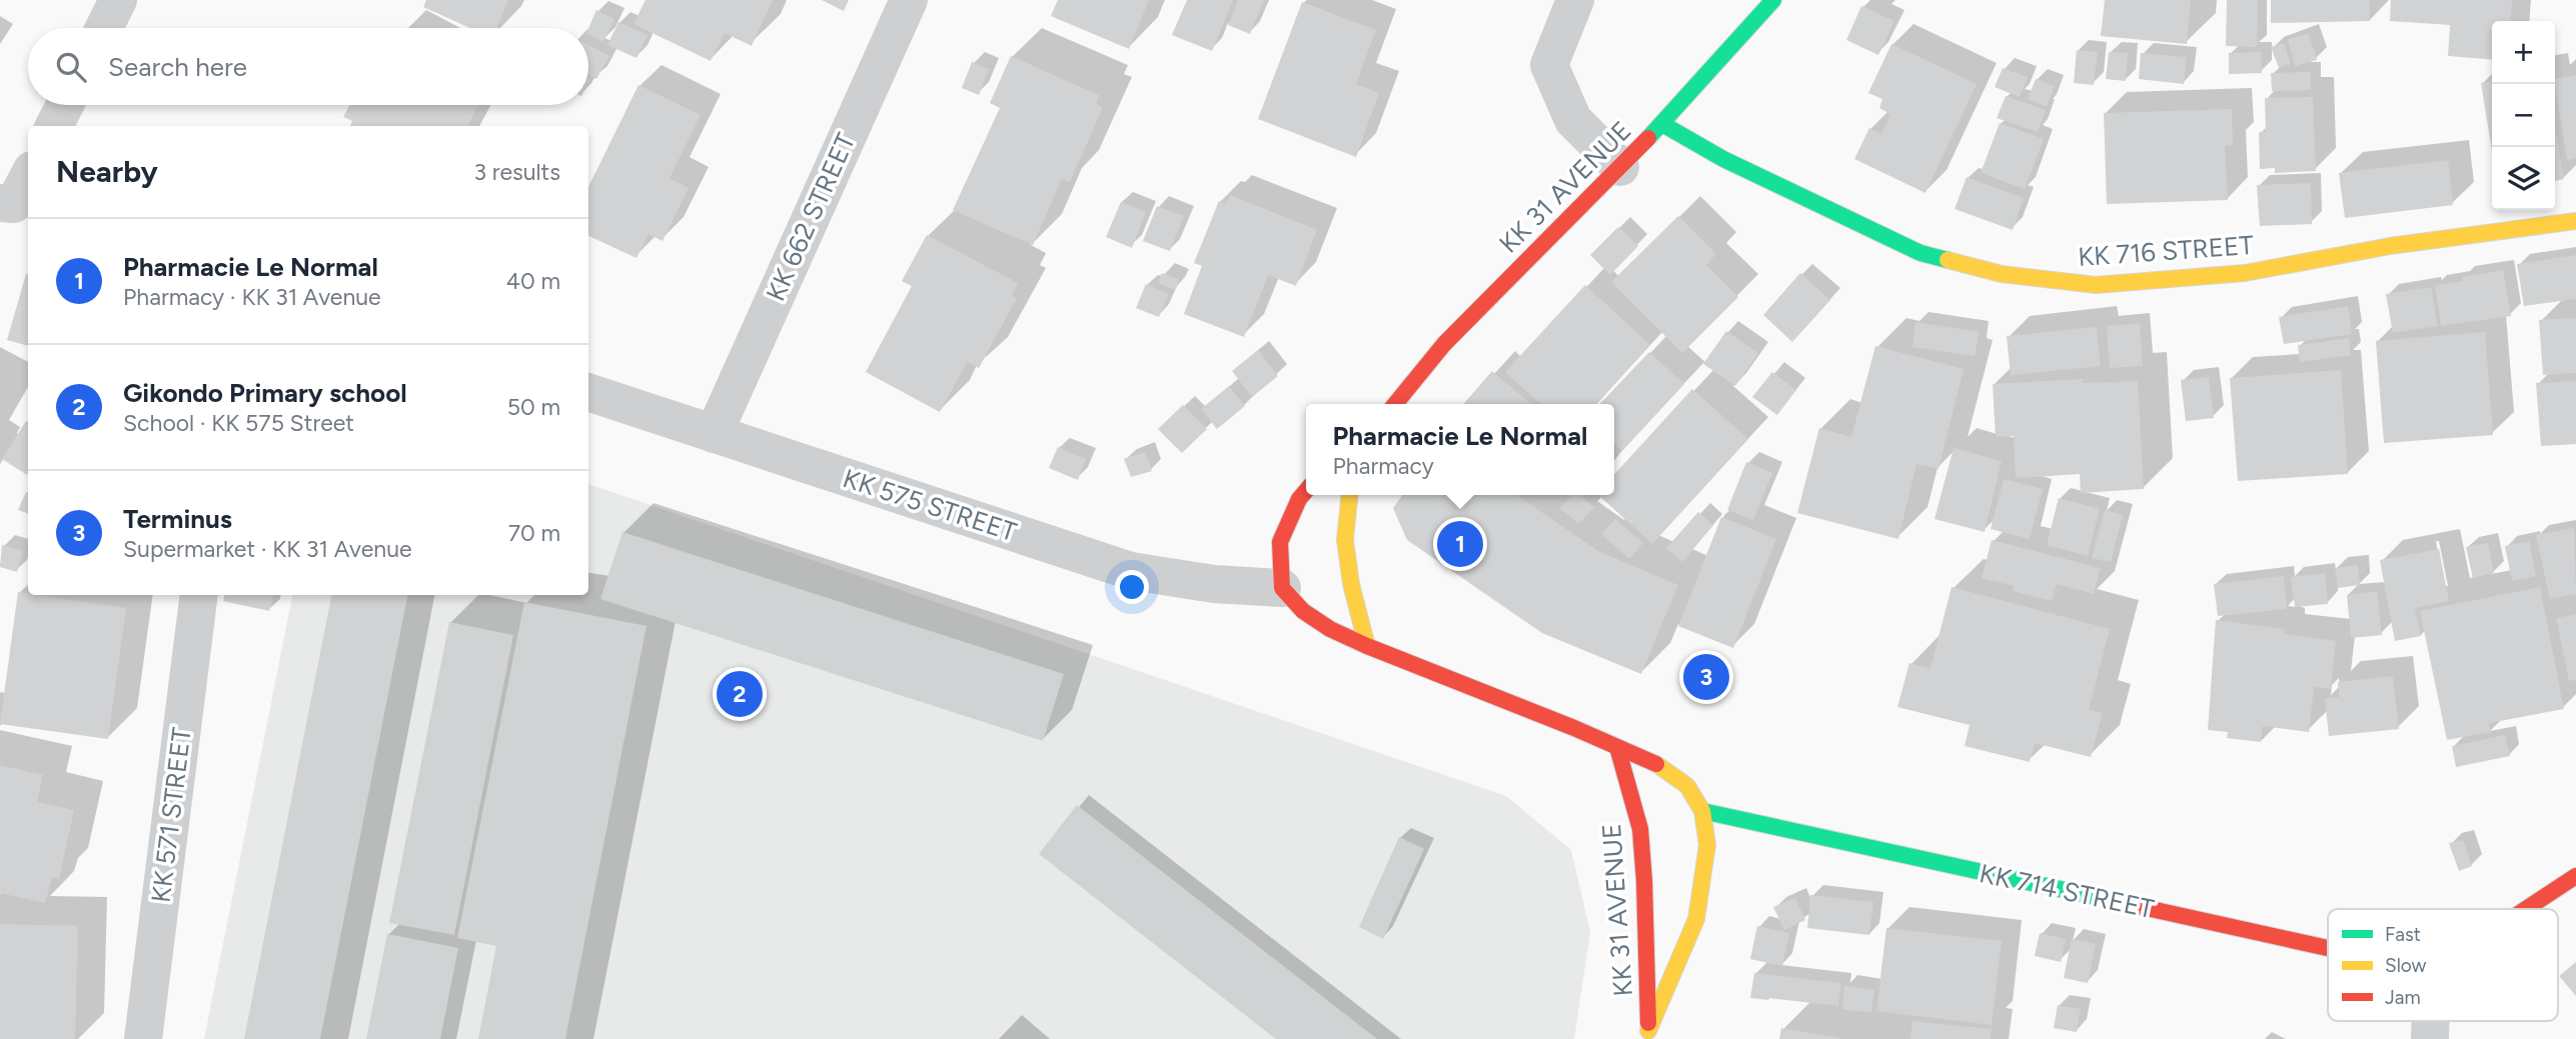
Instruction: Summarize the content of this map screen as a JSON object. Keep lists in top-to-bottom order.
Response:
{
  "streets": {
    "main road": ["KK 31 AVENUE", "KK 716 STREET", "KK 714 STREET"],
    "street": ["KK 662 STREET", "KK 575 STREET", "KK 571 STREET"]
  },
  "crossings": [
    ["KK 31 AVENUE", "KK 716 STREET"],
    ["KK 31 AVENUE", "KK 575 STREET"],
    ["KK 31 AVENUE", "KK 714 STREET"],
    ["KK 662 STREET", "KK 575 STREET"]
  ],
  "legend": ["Fast", "Slow", "Jam"],
  "page": {
    "map_buttons": ["+", "−"],
    "search": "Search here",
    "heading": ["Nearby", "3 results"],
    "list": [
      {
        "mark": "1",
        "name": "Pharmacie Le Normal",
        "note": "Pharmacy · KK 31 Avenue",
        "value": "40 m"
      },
      {
        "mark": "2",
        "name": "Gikondo Primary school",
        "note": "School · KK 575 Street",
        "value": "50 m"
      },
      {
        "mark": "3",
        "name": "Terminus",
        "note": "Supermarket · KK 31 Avenue",
        "value": "70 m"
      }
    ],
    "popup": ["Pharmacie Le Normal", "Pharmacy"],
    "pins": ["1", "3", "2"]
  }
}
